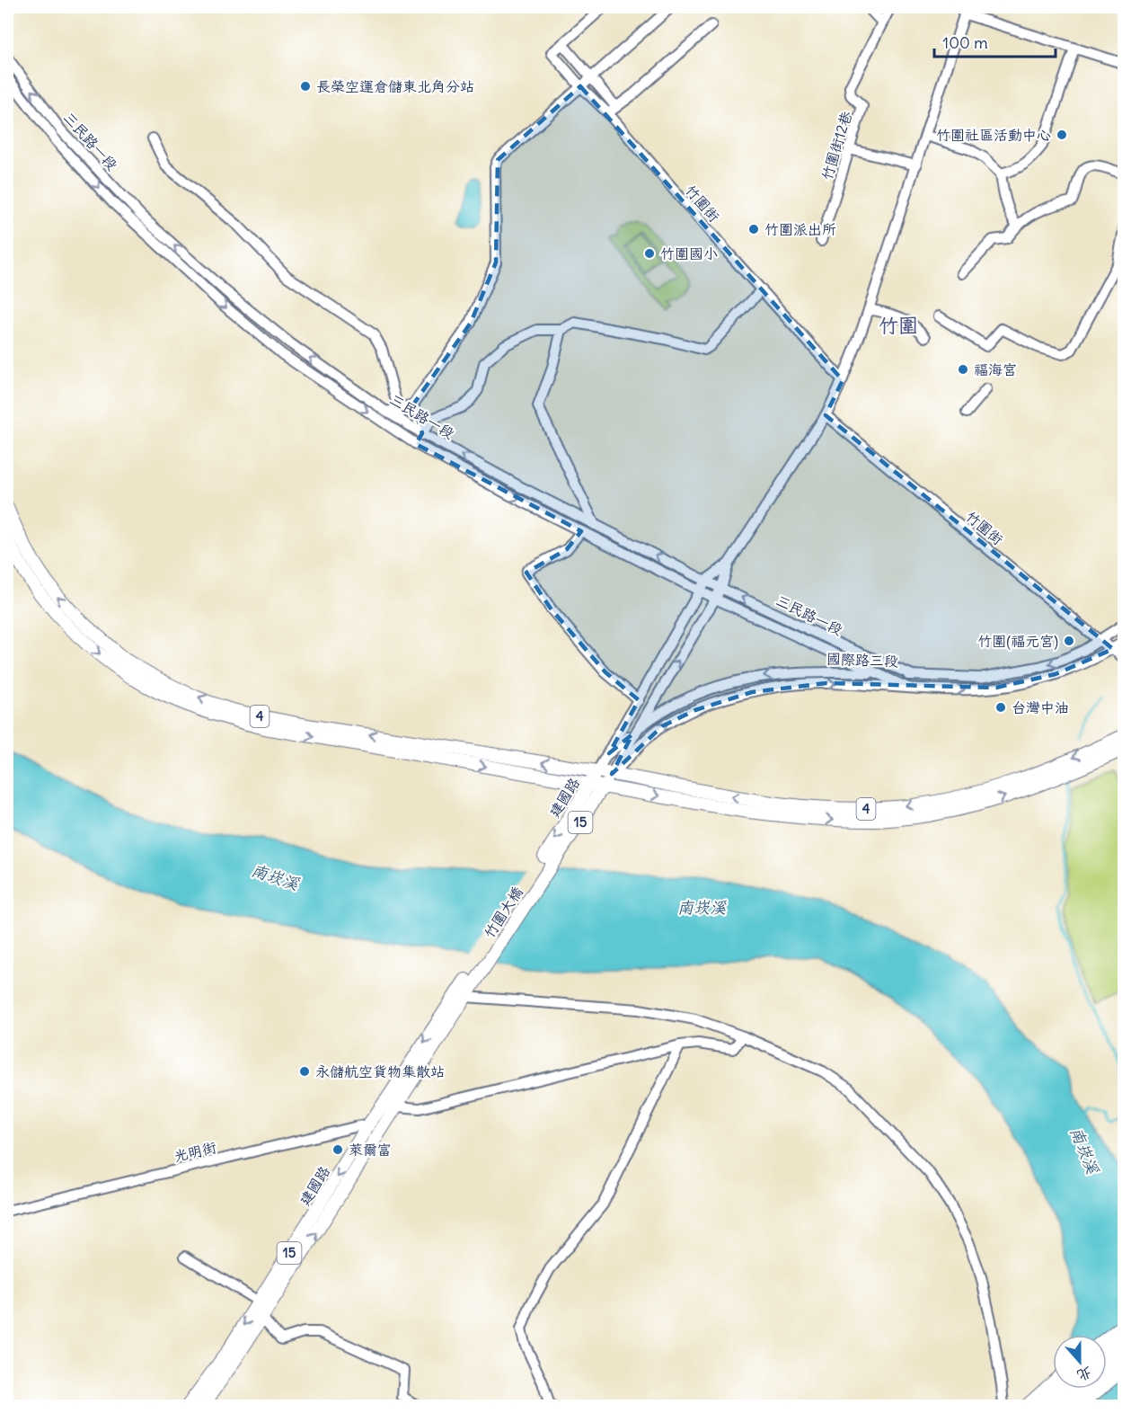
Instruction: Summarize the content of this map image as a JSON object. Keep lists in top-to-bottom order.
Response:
{
  "streets": {
    "main road": [
      "4",
      "建國路",
      "15",
      "竹圍大橋"
    ],
    "street": [
      "三民路一段",
      "竹圍街12巷",
      "竹圍街",
      "國際路三段",
      "光明街"
    ]
  },
  "crossings": [
    ["三民路一段", "國際路三段"],
    ["竹圍街", "國際路三段"],
    ["國際路三段", "4"],
    ["國際路三段", "建國路"],
    ["4", "建國路"],
    ["建國路", "竹圍大橋"],
    ["建國路", "光明街"]
  ],
  "districts": ["竹圍"],
  "water": ["南崁溪"],
  "places": [
    "長榮空運倉儲東北角分站",
    "竹圍社區活動中心",
    "竹圍派出所",
    "竹圍國小",
    "福海宮",
    "竹圍(福元宮)",
    "台灣中油",
    "永儲航空貨物集散站",
    "萊爾富"
  ],
  "scale_bar": "100 m",
  "north": "bottom"
}
